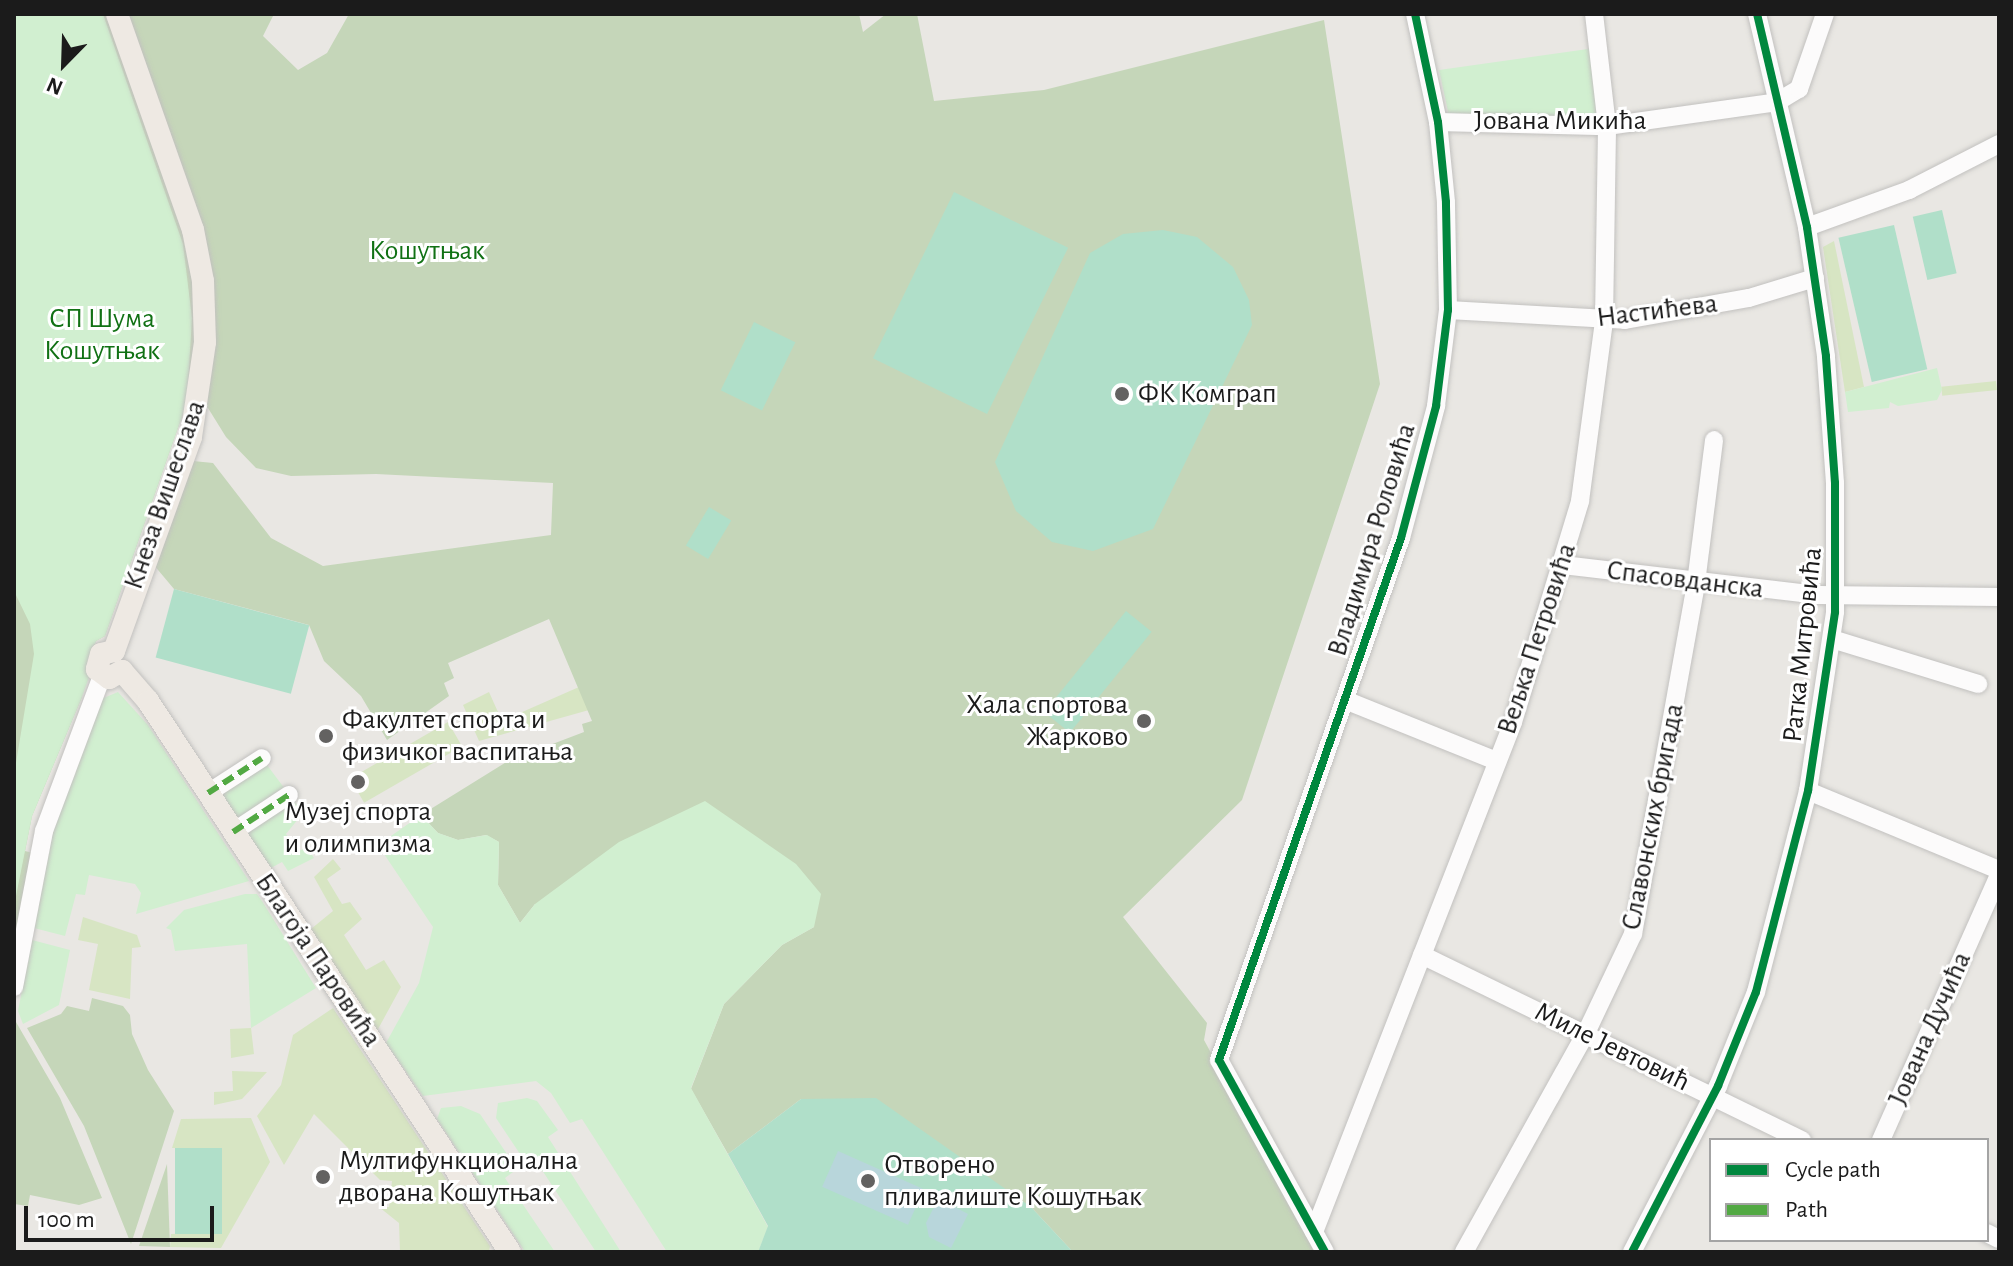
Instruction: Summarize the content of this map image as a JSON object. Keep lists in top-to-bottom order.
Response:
{
  "streets": {
    "main road": ["Кнеза Вишеслава", "Благоја Паровића"],
    "street": [
      "Јована Микића",
      "Настићева",
      "Владимира Роловића",
      "Спасовданска",
      "Вељка Петровића",
      "Ратка Митровића",
      "Славонских бригада",
      "Јована Дучића",
      "Миле Јевтовић"
    ]
  },
  "crossings": [
    ["Јована Микића", "Владимира Роловића"],
    ["Јована Микића", "Вељка Петровића"],
    ["Јована Микића", "Ратка Митровића"],
    ["Настићева", "Владимира Роловића"],
    ["Настићева", "Вељка Петровића"],
    ["Настићева", "Ратка Митровића"],
    ["Кнеза Вишеслава", "Благоја Паровића"],
    ["Владимира Роловића", "Вељка Петровића"],
    ["Спасовданска", "Вељка Петровића"],
    ["Спасовданска", "Ратка Митровића"],
    ["Спасовданска", "Славонских бригада"],
    ["Вељка Петровића", "Миле Јевтовић"],
    ["Ратка Митровића", "Миле Јевтовић"],
    ["Славонских бригада", "Миле Јевтовић"]
  ],
  "parks": ["Кошутњак", "СП Шума Кошутњак"],
  "places": [
    "ФК Комграп",
    "Хала спортова Жарково",
    "Факултет спорта и физичког васпитања",
    "Музеј спорта и олимпизма",
    "Мултифункционална дворана Кошутњак",
    "Отворено пливалиште Кошутњак"
  ],
  "legend": ["Cycle path", "Path"],
  "scale_bar": "100 m",
  "north": "bottom left"
}
